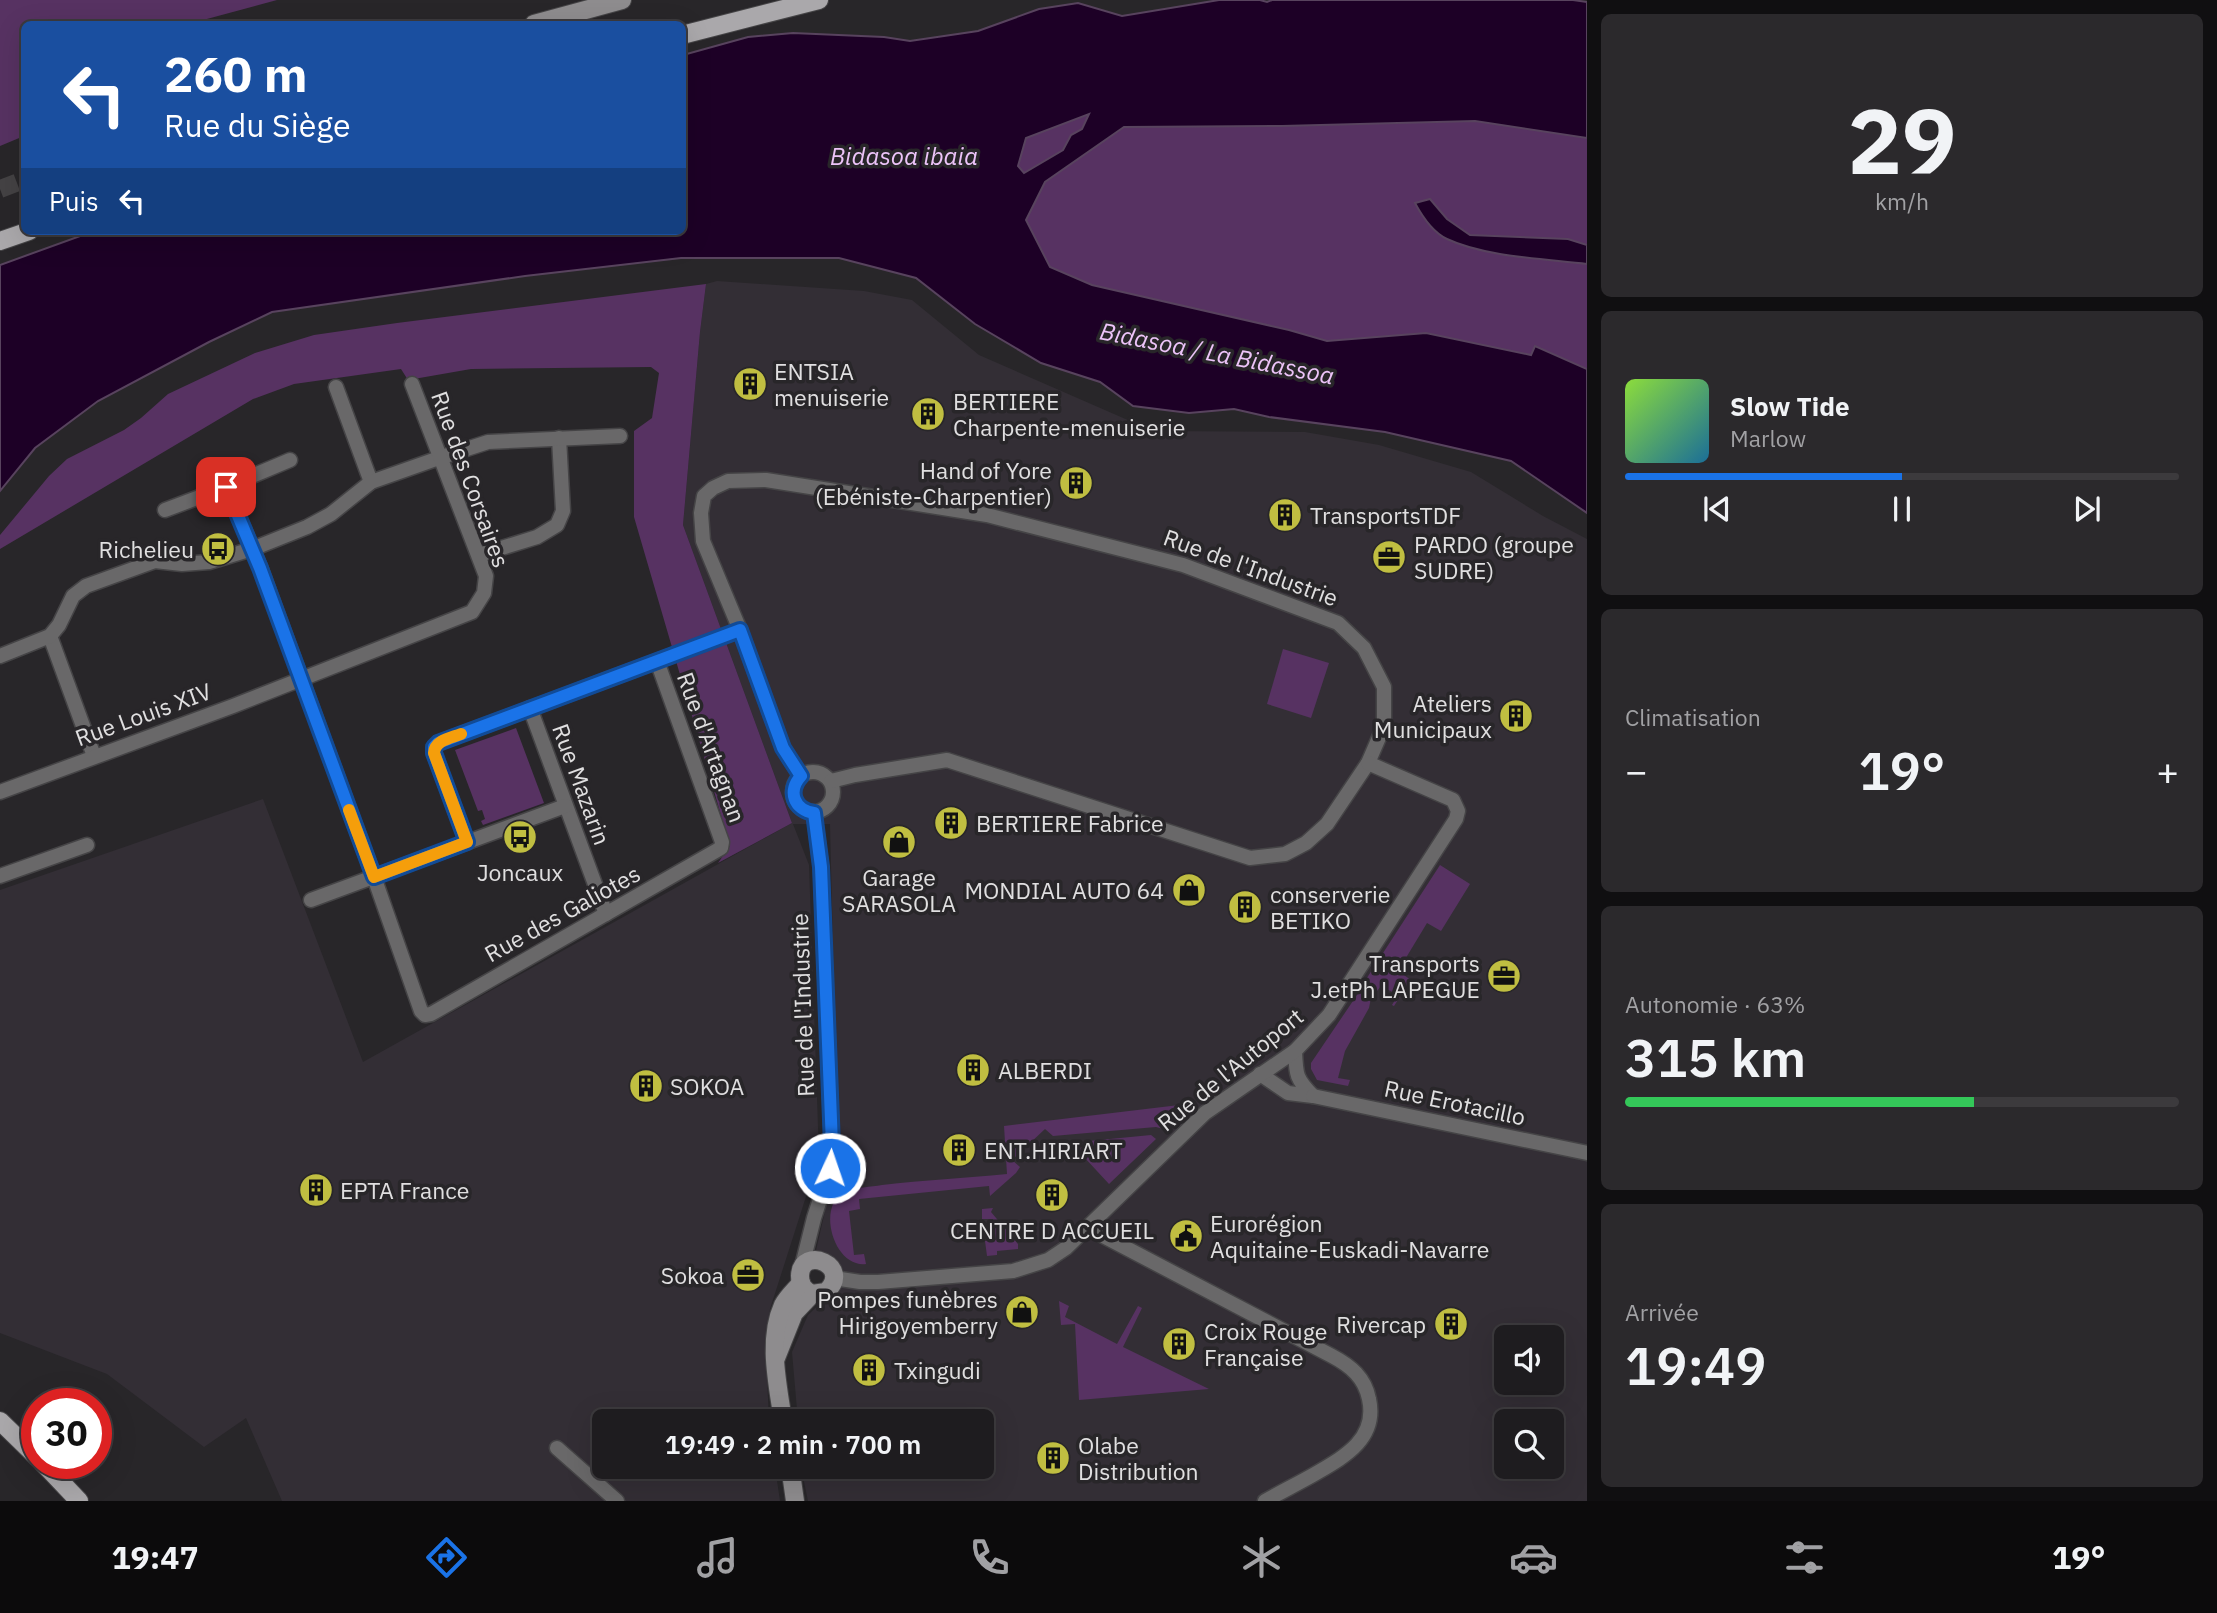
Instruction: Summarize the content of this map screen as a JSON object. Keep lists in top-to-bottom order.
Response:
{
  "streets": {
    "street": [
      "Rue des Corsaires",
      "Rue de l'Industrie",
      "Rue Louis XIV",
      "Rue d'Artagnan",
      "Rue Mazarin",
      "Rue des Galiotes",
      "Rue de l'Autoport",
      "Rue Erotacillo"
    ]
  },
  "crossings": [
    ["Rue des Corsaires", "Rue Louis XIV"],
    ["Rue de l'Industrie", "Rue de l'Autoport"],
    ["Rue d'Artagnan", "Rue des Galiotes"],
    ["Rue Mazarin", "Rue des Galiotes"],
    ["Rue de l'Autoport", "Rue Erotacillo"]
  ],
  "water": ["Bidasoa ibaia", "Bidasoa / La Bidassoa"],
  "places": {
    "building": [
      "ENTSIA menuiserie",
      "BERTIERE Charpente-menuiserie",
      "Hand of Yore (Ebéniste-Charpentier)",
      "TransportsTDF",
      "Ateliers Municipaux",
      "BERTIERE Fabrice",
      "conserverie BETIKO",
      "ALBERDI",
      "SOKOA",
      "ENT.HIRIART",
      "EPTA France",
      "CENTRE D ACCUEIL",
      "Rivercap",
      "Croix Rouge Française",
      "Txingudi",
      "Olabe Distribution"
    ],
    "bus stop": ["Richelieu", "Joncaux"],
    "office": ["PARDO (groupe SUDRE)", "Transports J.etPh LAPEGUE", "Sokoa"],
    "shop": ["Garage SARASOLA", "MONDIAL AUTO 64", "Pompes funèbres Hirigoyemberry"],
    "public building": ["Eurorégion Aquitaine-Euskadi-Navarre"]
  },
  "page": {
    "tile": [
      ["29", "km/h"],
      "Climatisation",
      ["Autonomie · 63%", "315 km"],
      ["Arrivée", "19:49"]
    ],
    "turn": ["260 m", "Rue du Siège"],
    "then": "Puis",
    "song": ["Slow Tide", "Marlow"],
    "heat": ["−", "19°", "+"],
    "limit": "30",
    "trip": "19:49 · 2 min · 700 m",
    "tabs": ["19:47", "19°"]
  }
}
